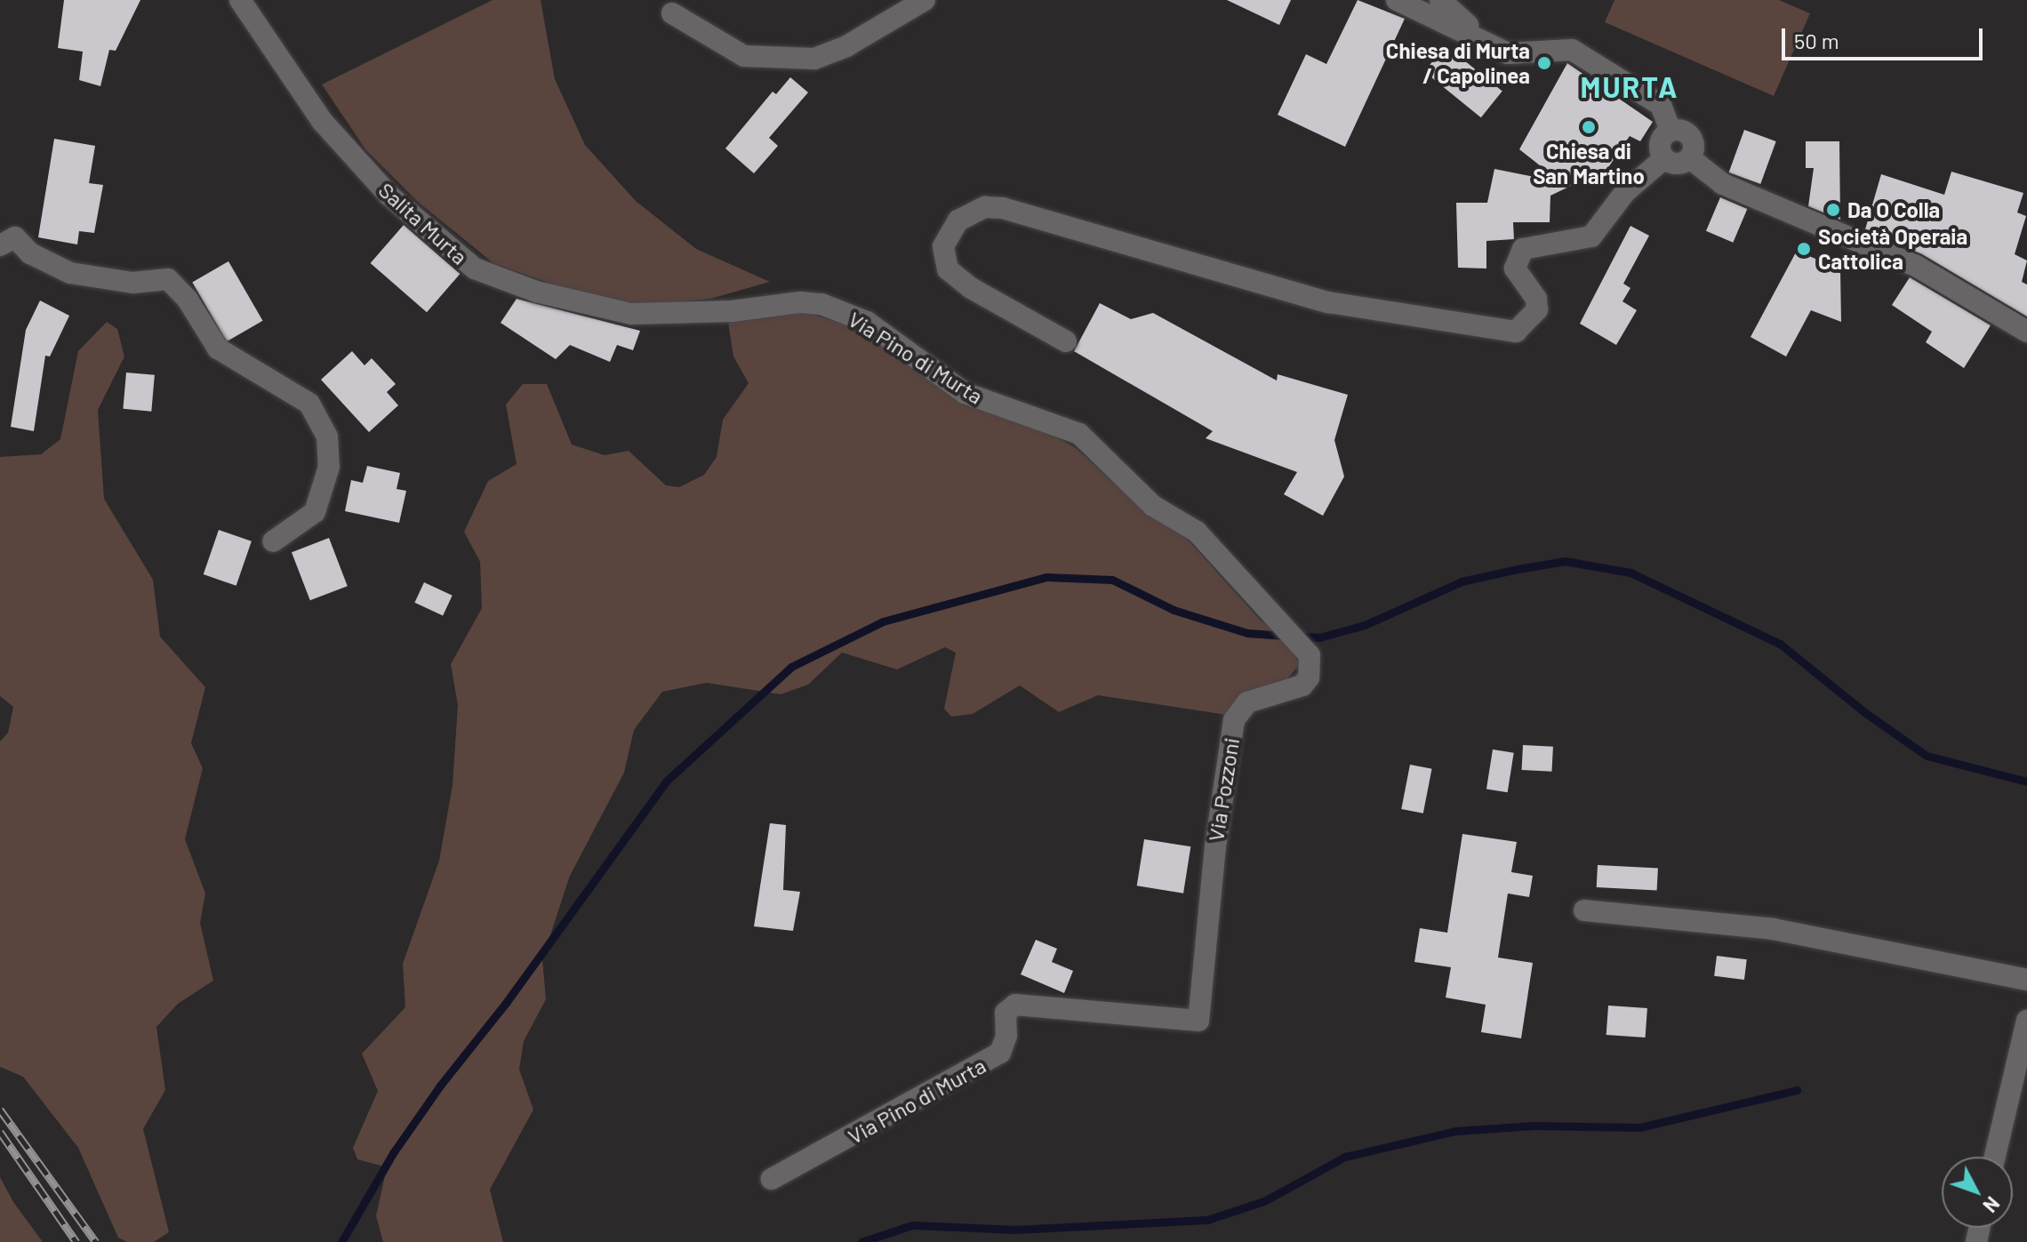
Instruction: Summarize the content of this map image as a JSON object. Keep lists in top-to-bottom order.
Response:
{
  "streets": {
    "street": ["Salita Murta", "Via Pino di Murta", "Via Pozzoni"]
  },
  "crossings": [
    ["Salita Murta", "Via Pino di Murta"],
    ["Via Pino di Murta", "Via Pozzoni"]
  ],
  "districts": ["MURTA"],
  "places": [
    "Chiesa di Murta / Capolinea",
    "Chiesa di San Martino",
    "Da O Colla",
    "Società Operaia Cattolica"
  ],
  "scale_bar": "50 m",
  "north": "bottom right"
}
